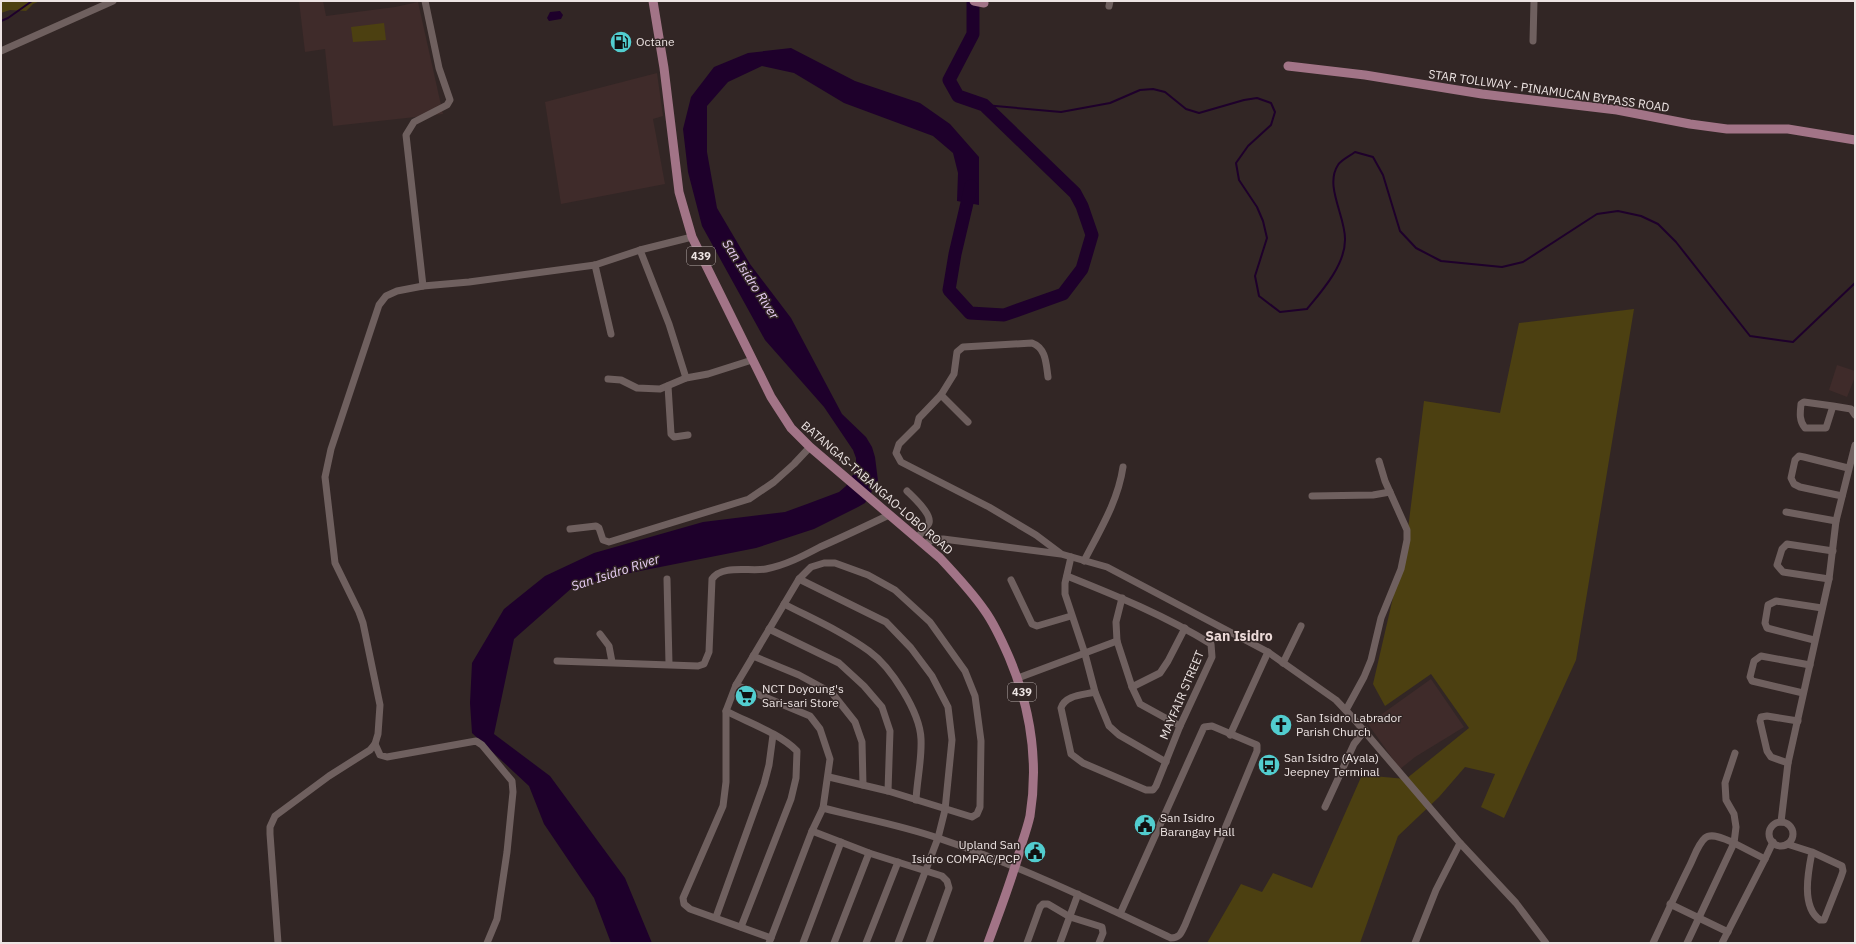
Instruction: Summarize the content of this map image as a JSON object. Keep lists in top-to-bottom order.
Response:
{
  "streets": {
    "main road": ["STAR TOLLWAY - PINAMUCAN BYPASS ROAD", "439", "BATANGAS-TABANGAO-LOBO ROAD"],
    "street": ["MAYFAIR STREET"]
  },
  "districts": ["San Isidro"],
  "water": ["San Isidro River"],
  "places": {
    "fuel station": ["Octane"],
    "supermarket": ["NCT Doyoung's Sari-sari Store"],
    "church": ["San Isidro Labrador Parish Church"],
    "bus stop": ["San Isidro (Ayala) Jeepney Terminal"],
    "public building": ["San Isidro Barangay Hall", "Upland San Isidro COMPAC/PCP"]
  }
}
